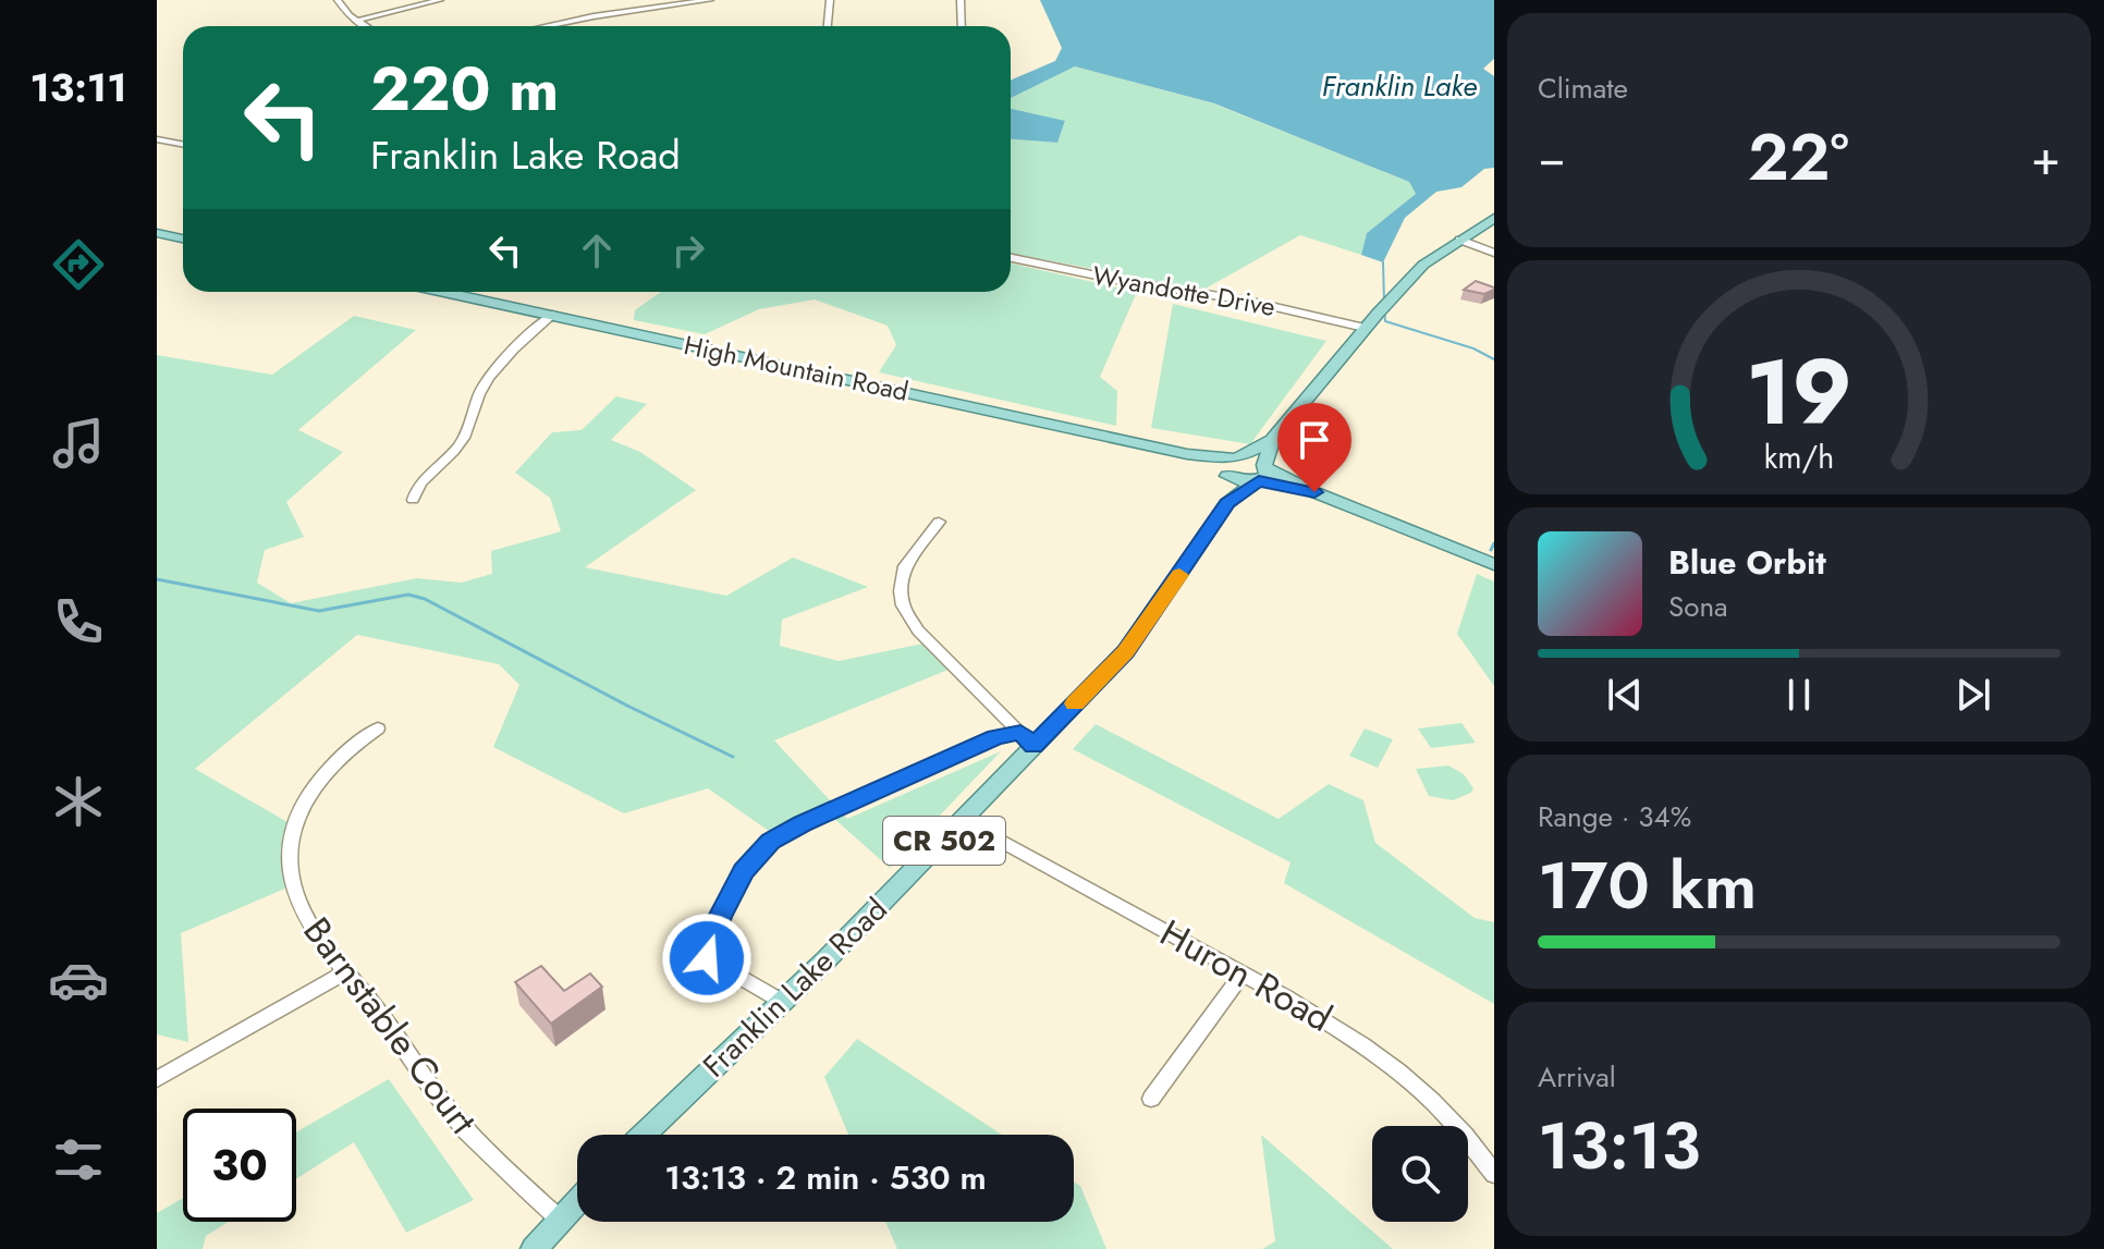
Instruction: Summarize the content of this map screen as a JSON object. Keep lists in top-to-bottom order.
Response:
{
  "streets": {
    "main road": ["High Mountain Road", "CR 502", "Franklin Lake Road"],
    "street": ["Wyandotte Drive", "Huron Road", "Barnstable Court"]
  },
  "crossings": [
    ["Huron Road", "Franklin Lake Road"]
  ],
  "water": ["Franklin Lake"],
  "page": {
    "tabs": "13:11",
    "tile": [
      "Climate",
      ["Range · 34%", "170 km"],
      ["Arrival", "13:13"]
    ],
    "turn": ["220 m", "Franklin Lake Road"],
    "heat": ["−", "22°", "+"],
    "song": ["Blue Orbit", "Sona"],
    "limit": "30",
    "trip": "13:13 · 2 min · 530 m",
    "gauge": ["19", "km/h"]
  }
}
